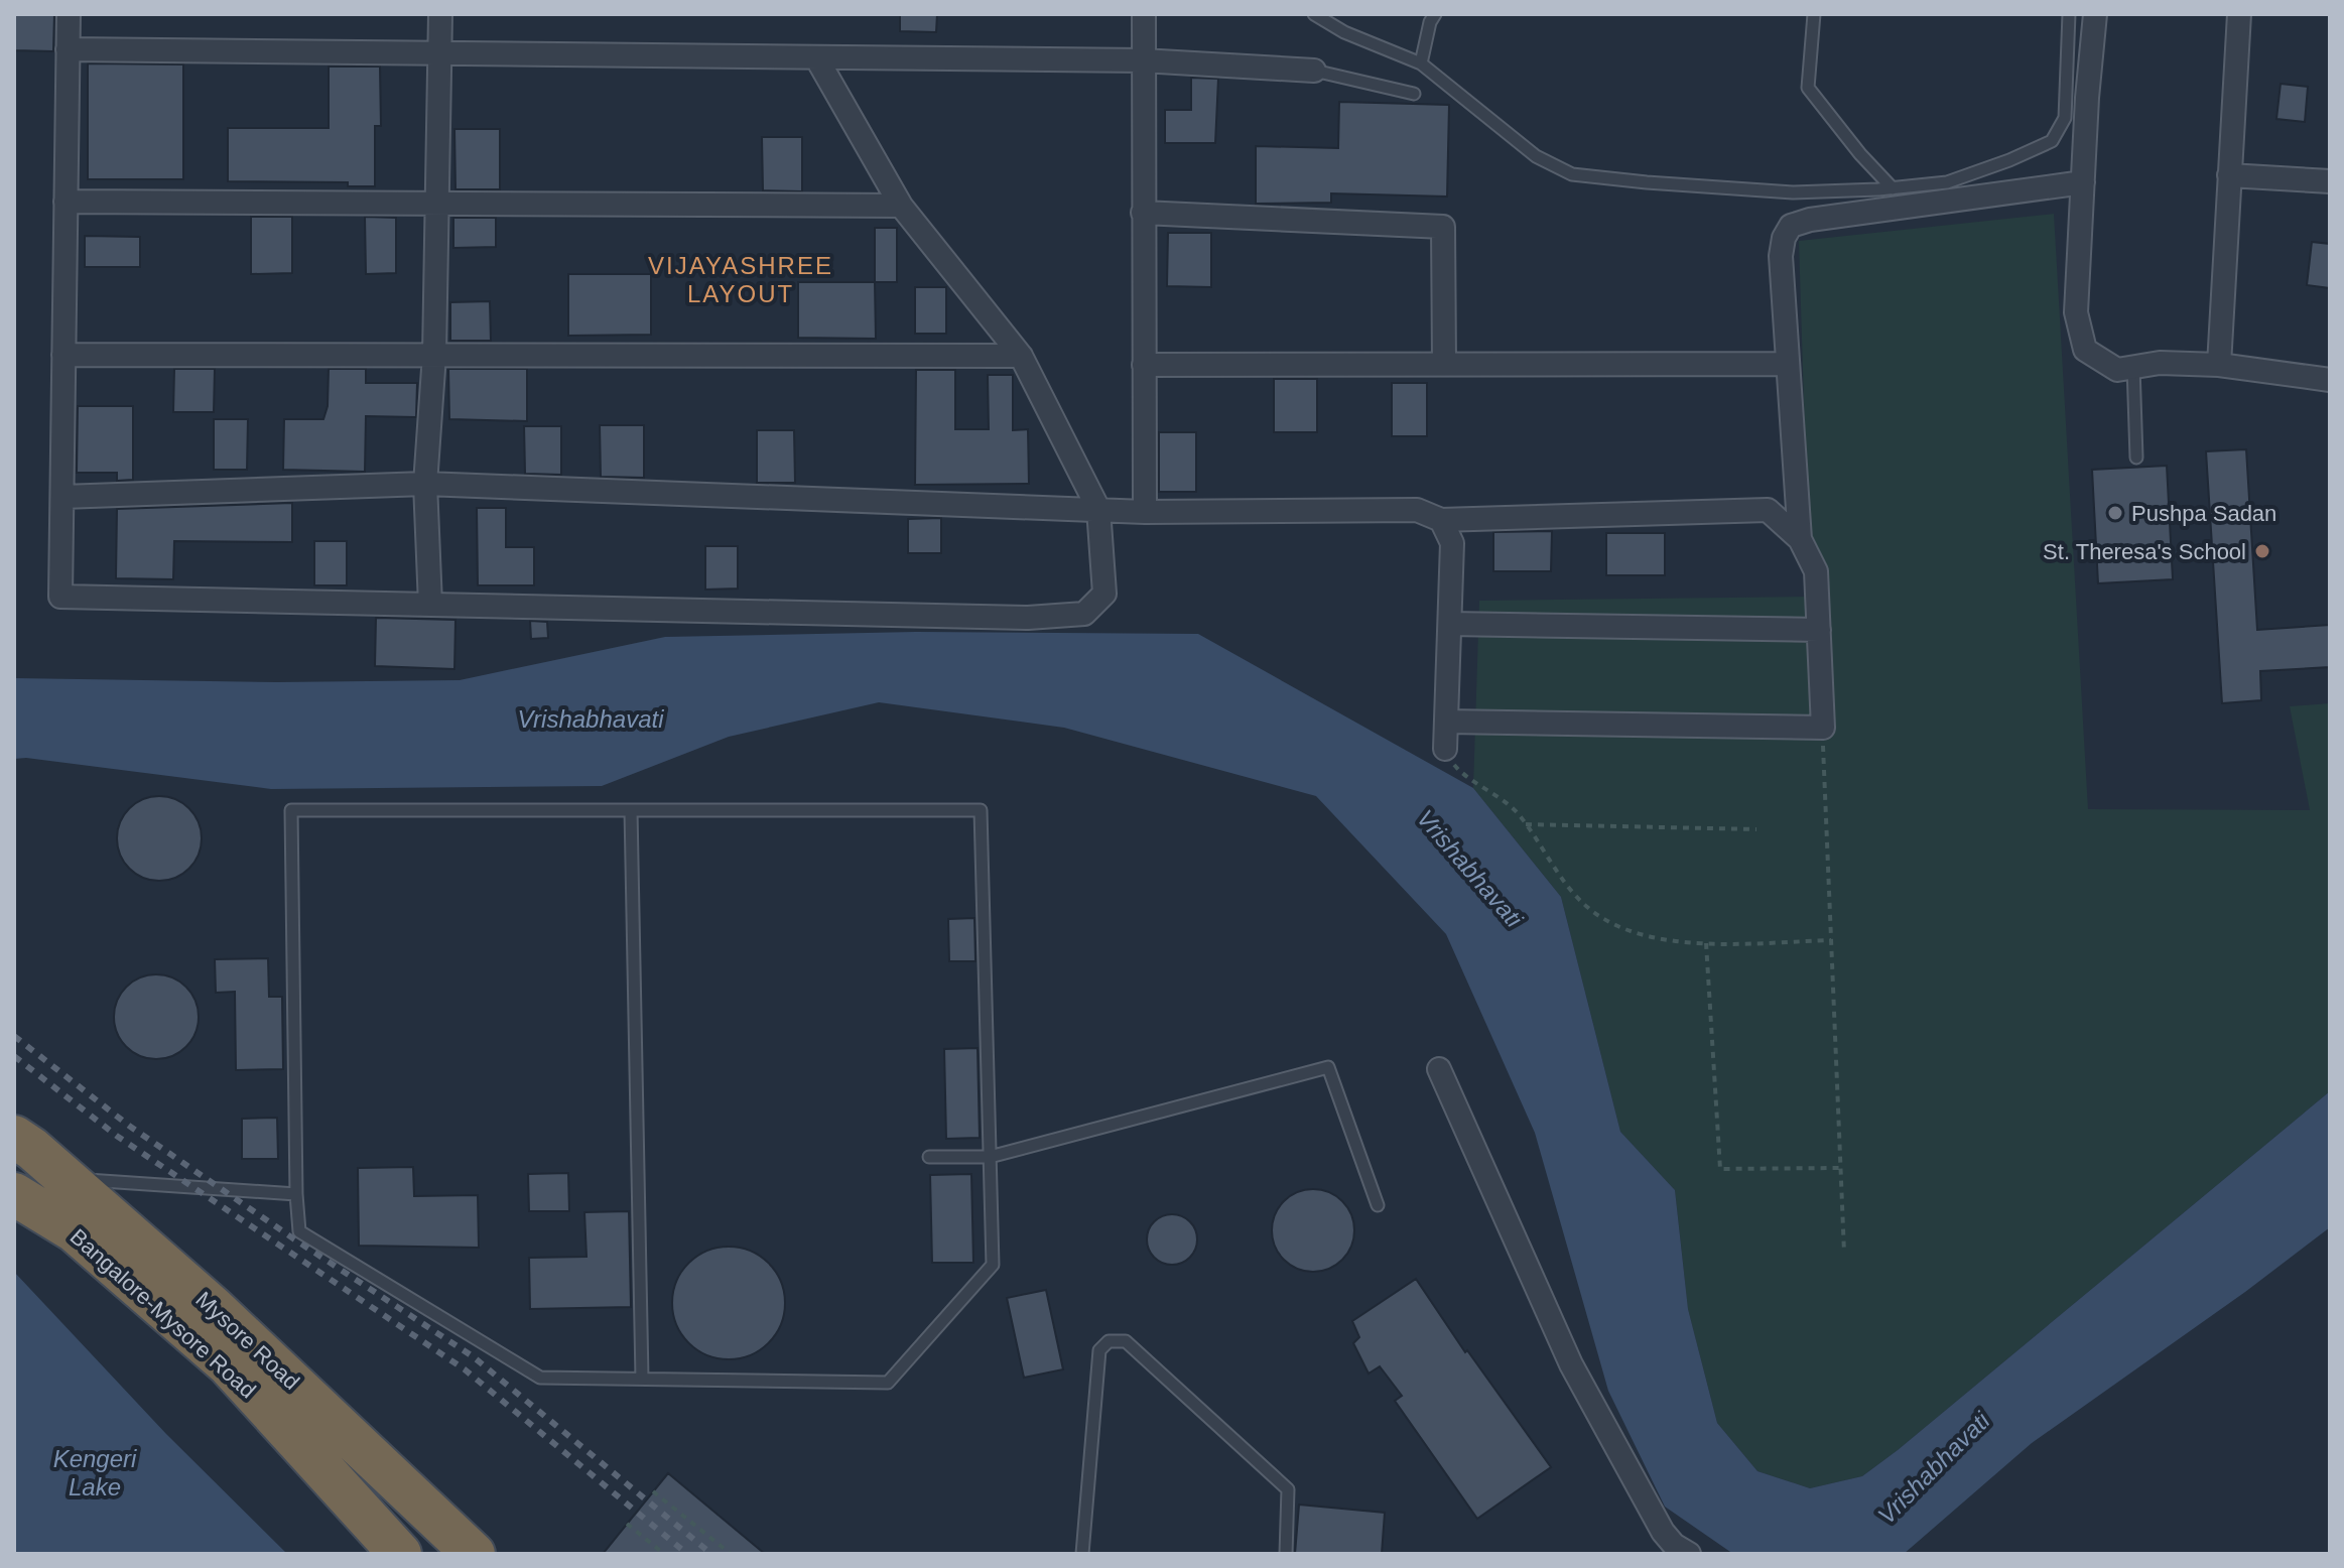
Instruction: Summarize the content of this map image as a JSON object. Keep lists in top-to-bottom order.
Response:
{
  "streets": {
    "highway": ["Bangalore-Mysore Road", "Mysore Road"]
  },
  "districts": ["VIJAYASHREE LAYOUT"],
  "water": ["Vrishabhavati", "Kengeri Lake"],
  "places": ["Pushpa Sadan", "St. Theresa's School"]
}
